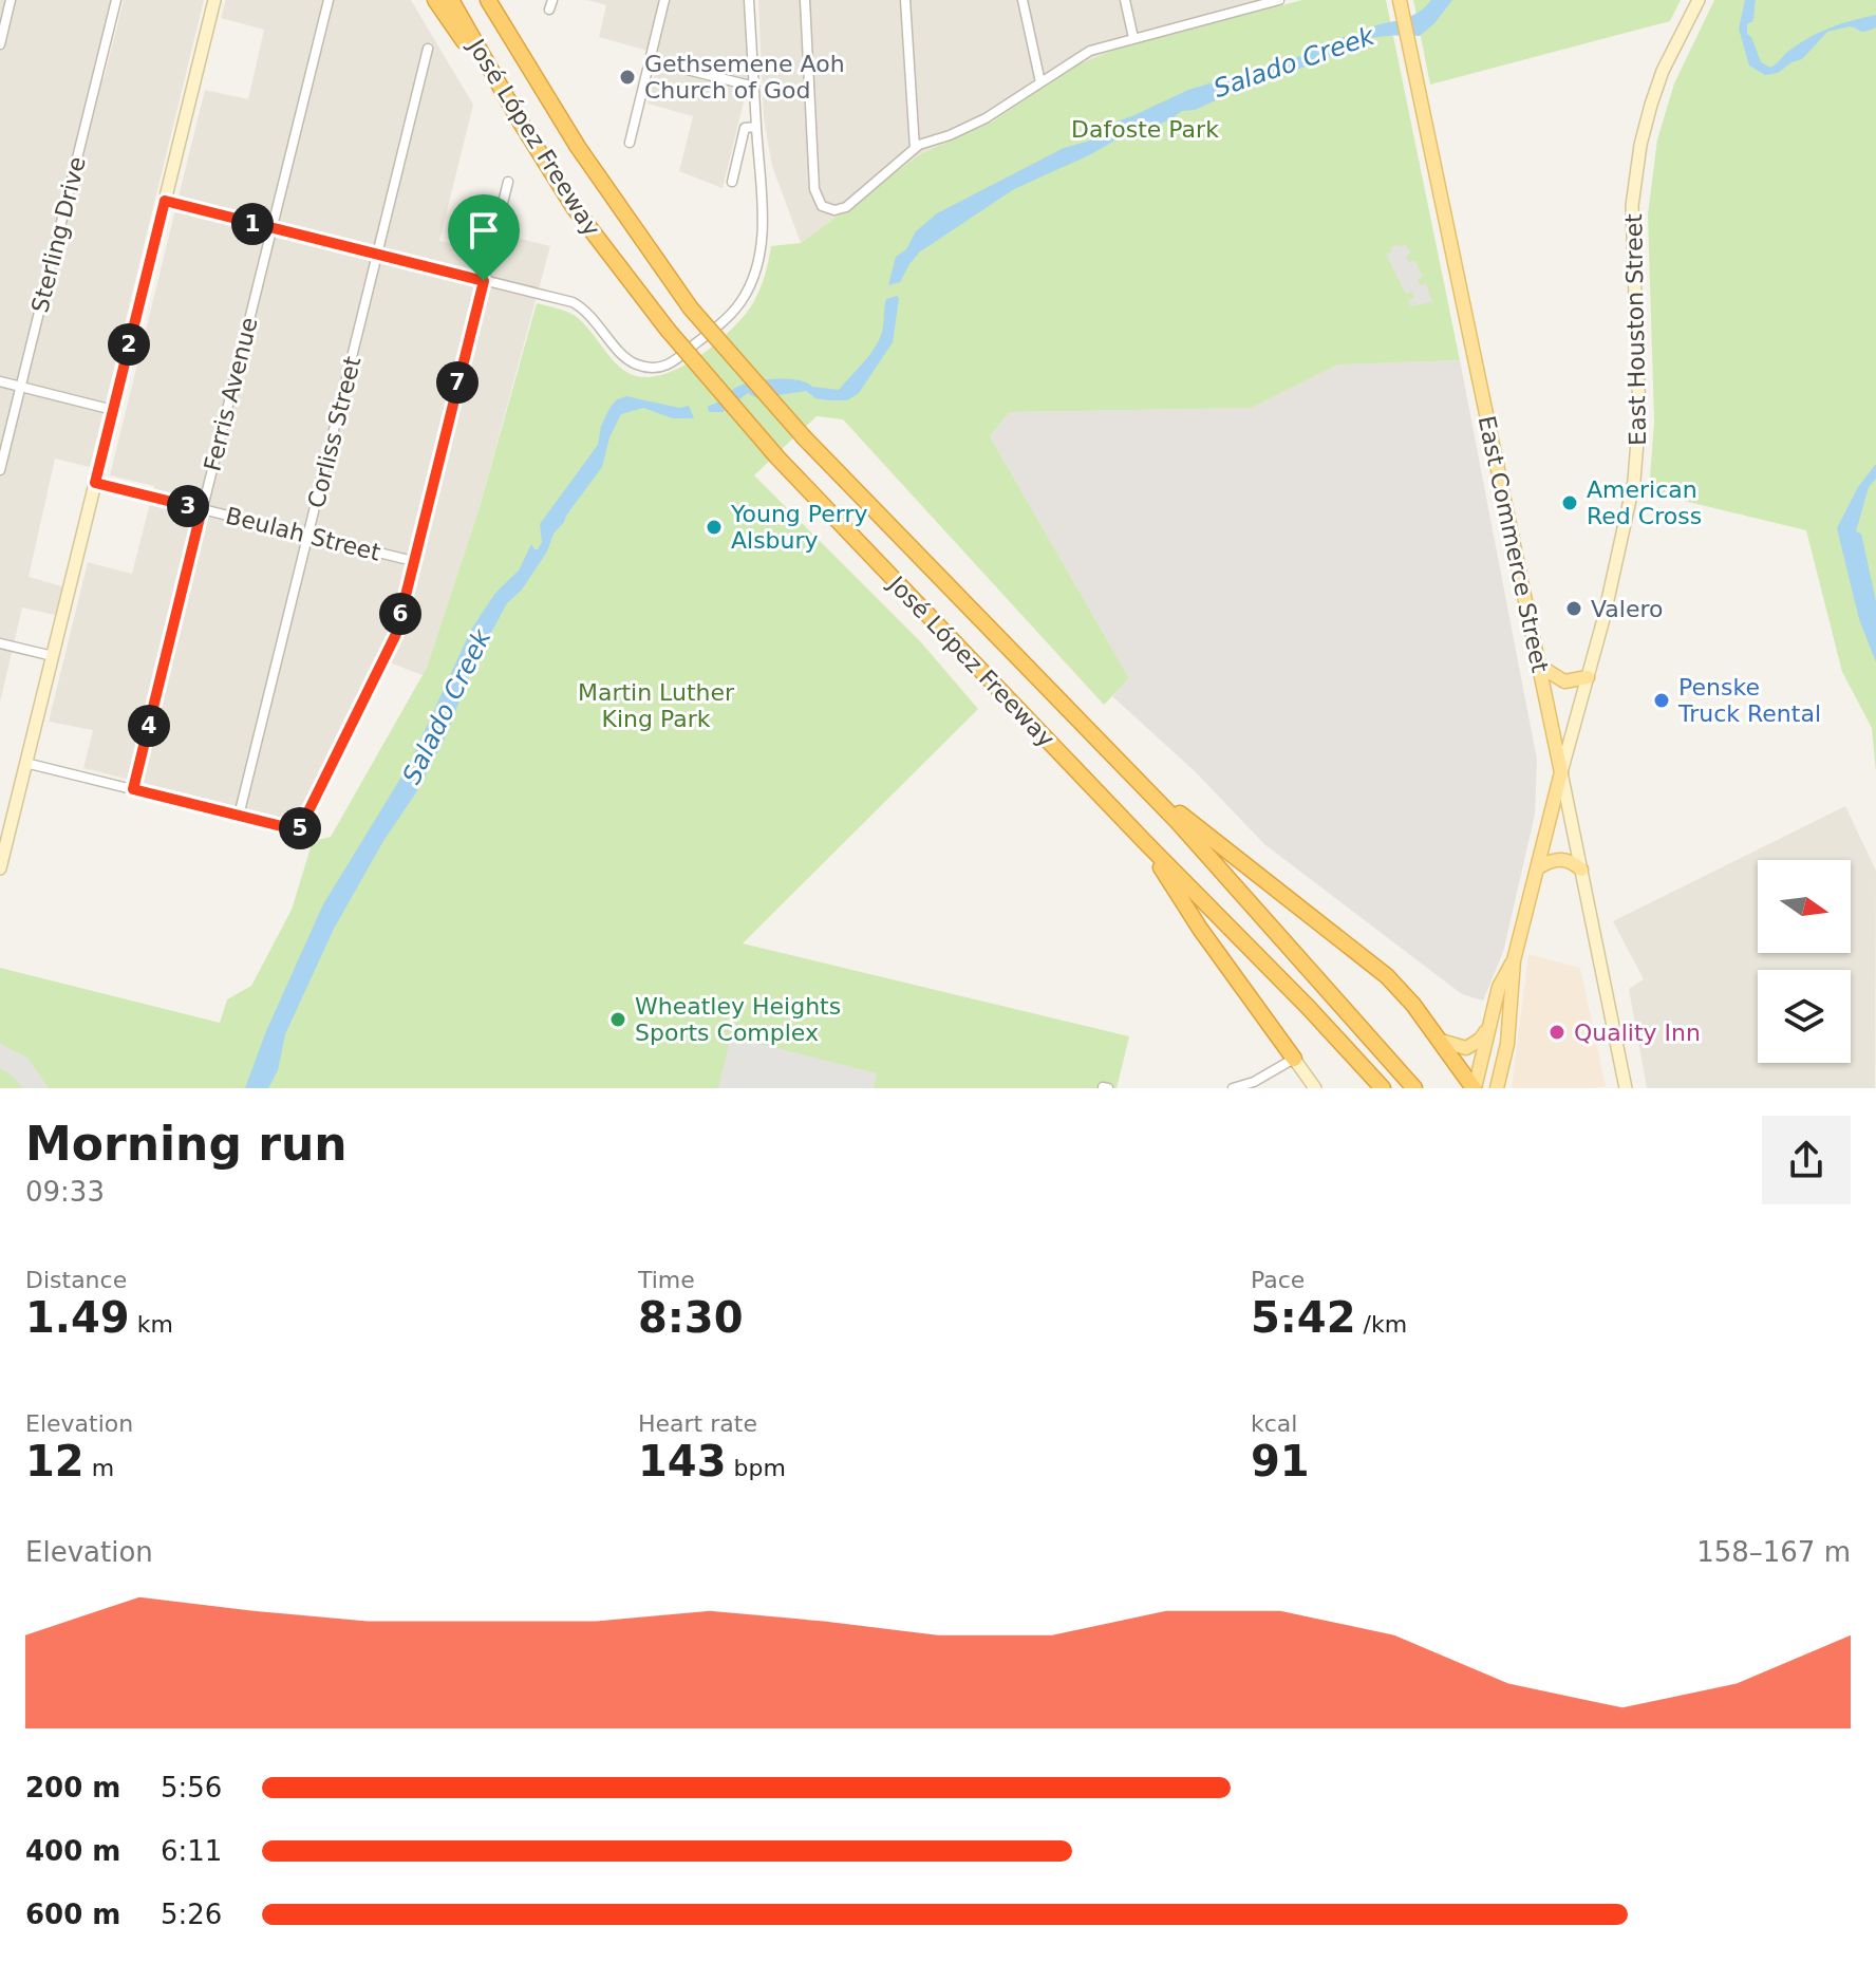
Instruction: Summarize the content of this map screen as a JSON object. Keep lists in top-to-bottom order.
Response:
{
  "streets": {
    "highway": ["José López Freeway"],
    "main road": ["East Houston Street", "East Commerce Street"],
    "street": [
      "Sterling Drive",
      "Ferris Avenue",
      "Corliss Street",
      "Beulah Street"
    ]
  },
  "crossings": [
    ["East Houston Street", "East Commerce Street"],
    ["Ferris Avenue", "Beulah Street"],
    ["Corliss Street", "Beulah Street"]
  ],
  "water": ["Salado Creek"],
  "parks": ["Dafoste Park", "Martin Luther King Park"],
  "places": [
    "Gethsemene Aoh Church of God",
    "American Red Cross",
    "Young Perry Alsbury",
    "Valero",
    "Penske Truck Rental",
    "Wheatley Heights Sports Complex",
    "Quality Inn"
  ],
  "north": "right",
  "page": {
    "pins": [
      "1",
      "2",
      "7",
      "3",
      "6",
      "4",
      "5"
    ],
    "heading": ["Morning run", "09:33"],
    "stats": [
      ["Distance", "1.49 km"],
      ["Time", "8:30"],
      ["Pace", "5:42 /km"],
      ["Elevation", "12 m"],
      ["Heart rate", "143 bpm"],
      ["kcal", "91"]
    ],
    "chart": ["Elevation", "158–167 m"],
    "list": [
      {
        "name": "200 m",
        "note": "5:56"
      },
      {
        "name": "400 m",
        "note": "6:11"
      },
      {
        "name": "600 m",
        "note": "5:26"
      }
    ]
  }
}
